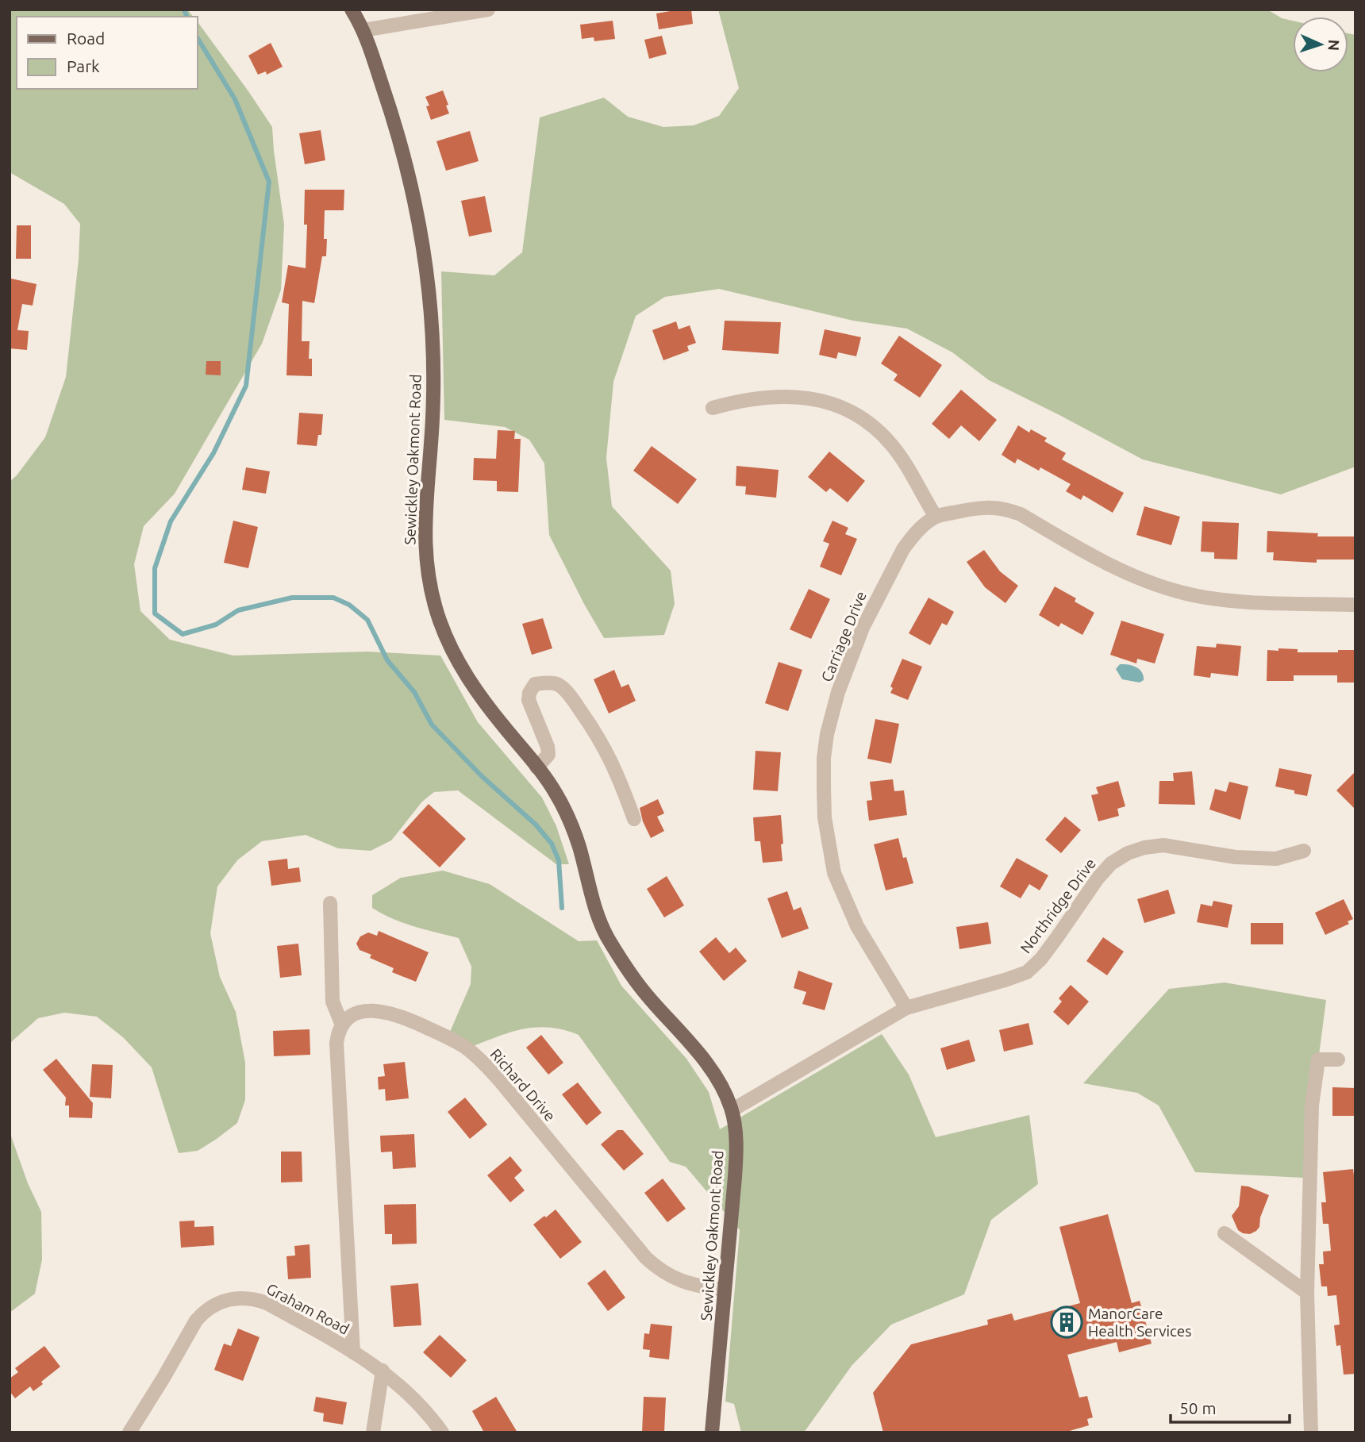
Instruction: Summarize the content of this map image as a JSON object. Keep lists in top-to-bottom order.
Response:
{
  "streets": {
    "main road": ["Sewickley Oakmont Road"],
    "street": [
      "Carriage Drive",
      "Northridge Drive",
      "Richard Drive",
      "Graham Road"
    ]
  },
  "crossings": [
    ["Sewickley Oakmont Road", "Richard Drive"],
    ["Carriage Drive", "Northridge Drive"]
  ],
  "places": {
    "building": ["ManorCare Health Services"]
  },
  "legend": ["Road", "Park"],
  "scale_bar": "50 m",
  "north": "right"
}
